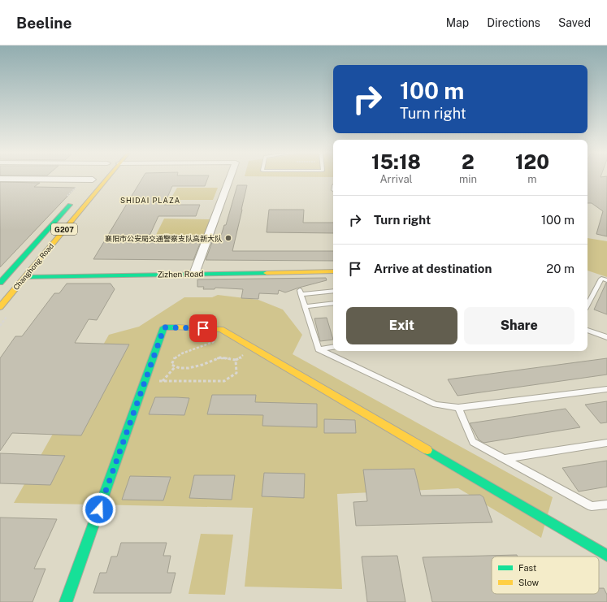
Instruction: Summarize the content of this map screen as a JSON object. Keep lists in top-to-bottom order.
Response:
{
  "streets": {
    "main road": ["G207", "Changhong Road", "Zizhen Road"]
  },
  "crossings": [
    ["Changhong Road", "Zizhen Road"]
  ],
  "districts": ["SHIDAI PLAZA"],
  "places": ["襄阳市公安局交通警察支队高新大队"],
  "legend": ["Fast", "Slow"],
  "page": {
    "header": "Beeline",
    "nav": ["Map", "Directions", "Saved"],
    "turn": ["100 m", "Turn right"],
    "eta": [
      "15:18",
      "Arrival",
      "2",
      "min",
      "120",
      "m"
    ],
    "list": [
      {
        "name": "Turn right",
        "value": "100 m"
      },
      {
        "name": "Arrive at destination",
        "value": "20 m"
      }
    ],
    "buttons": ["Exit", "Share"]
  }
}
